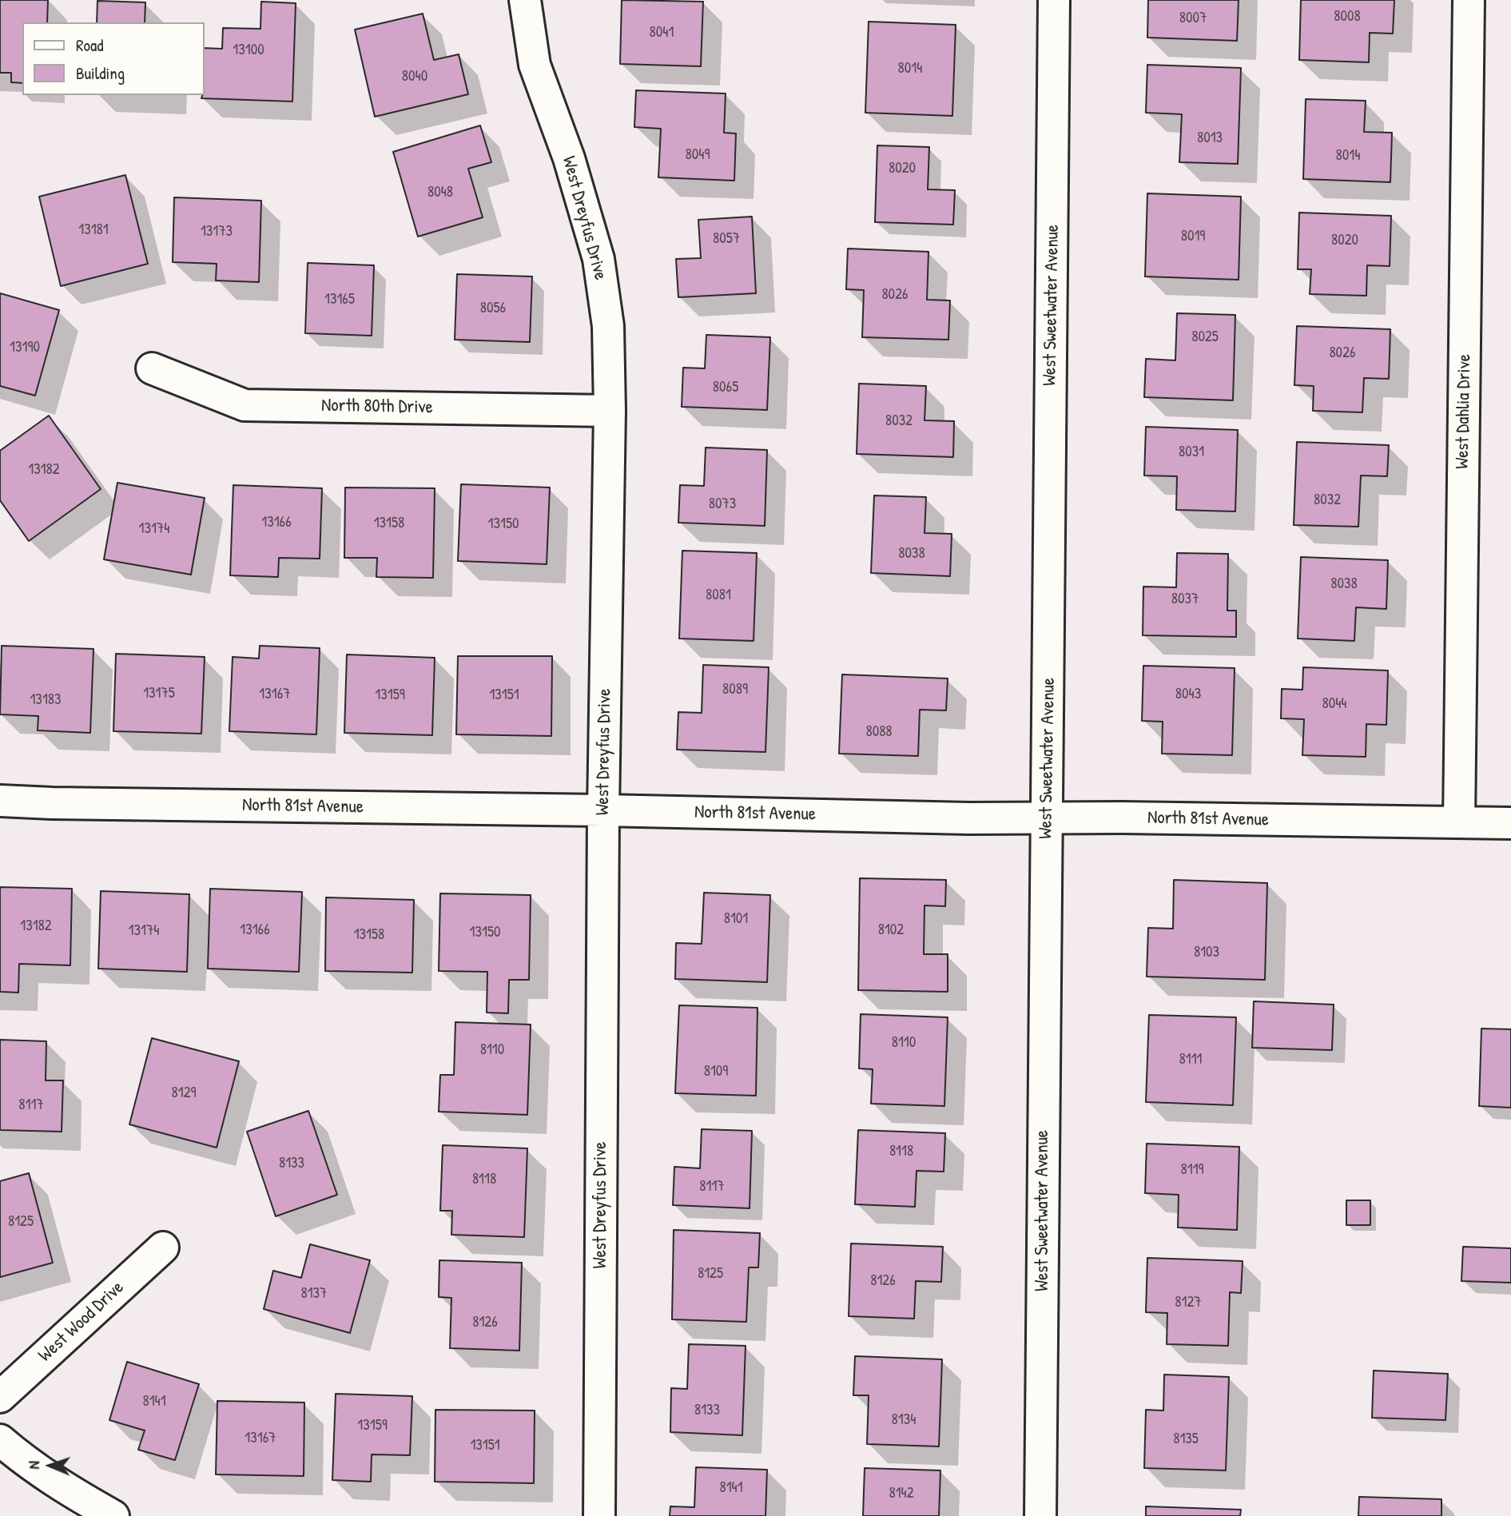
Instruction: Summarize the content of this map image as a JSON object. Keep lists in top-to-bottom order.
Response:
{
  "streets": {
    "street": [
      "West Dreyfus Drive",
      "West Sweetwater Avenue",
      "North 80th Drive",
      "West Dahlia Drive",
      "North 81st Avenue",
      "West Wood Drive"
    ]
  },
  "crossings": [
    ["West Dreyfus Drive", "North 80th Drive"],
    ["West Dreyfus Drive", "North 81st Avenue"],
    ["West Sweetwater Avenue", "North 81st Avenue"],
    ["West Dahlia Drive", "North 81st Avenue"]
  ],
  "house_numbers": [
    "8008",
    "8007",
    "8041",
    "13100",
    "8014",
    "8040",
    "8013",
    "8049",
    "8014",
    "8020",
    "8048",
    "13181",
    "13173",
    "8019",
    "8057",
    "8020",
    "8026",
    "13165",
    "8056",
    "8025",
    "13190",
    "8026",
    "8065",
    "8032",
    "8031",
    "13182",
    "8032",
    "8073",
    "13166",
    "13158",
    "13150",
    "13174",
    "8038",
    "8038",
    "8081",
    "8037",
    "8089",
    "13175",
    "13167",
    "8043",
    "13159",
    "13151",
    "13183",
    "8044",
    "8088",
    "8101",
    "13182",
    "13166",
    "8102",
    "13174",
    "13150",
    "13158",
    "8103",
    "8110",
    "8110",
    "8111",
    "8109",
    "8129",
    "8117",
    "8118",
    "8133",
    "8119",
    "8118",
    "8117",
    "8125",
    "8125",
    "8126",
    "8137",
    "8127",
    "8126",
    "8141",
    "8133",
    "8134",
    "13159",
    "13167",
    "8135",
    "13151",
    "8141",
    "8142"
  ],
  "legend": ["Road", "Building"],
  "north": "left"
}
